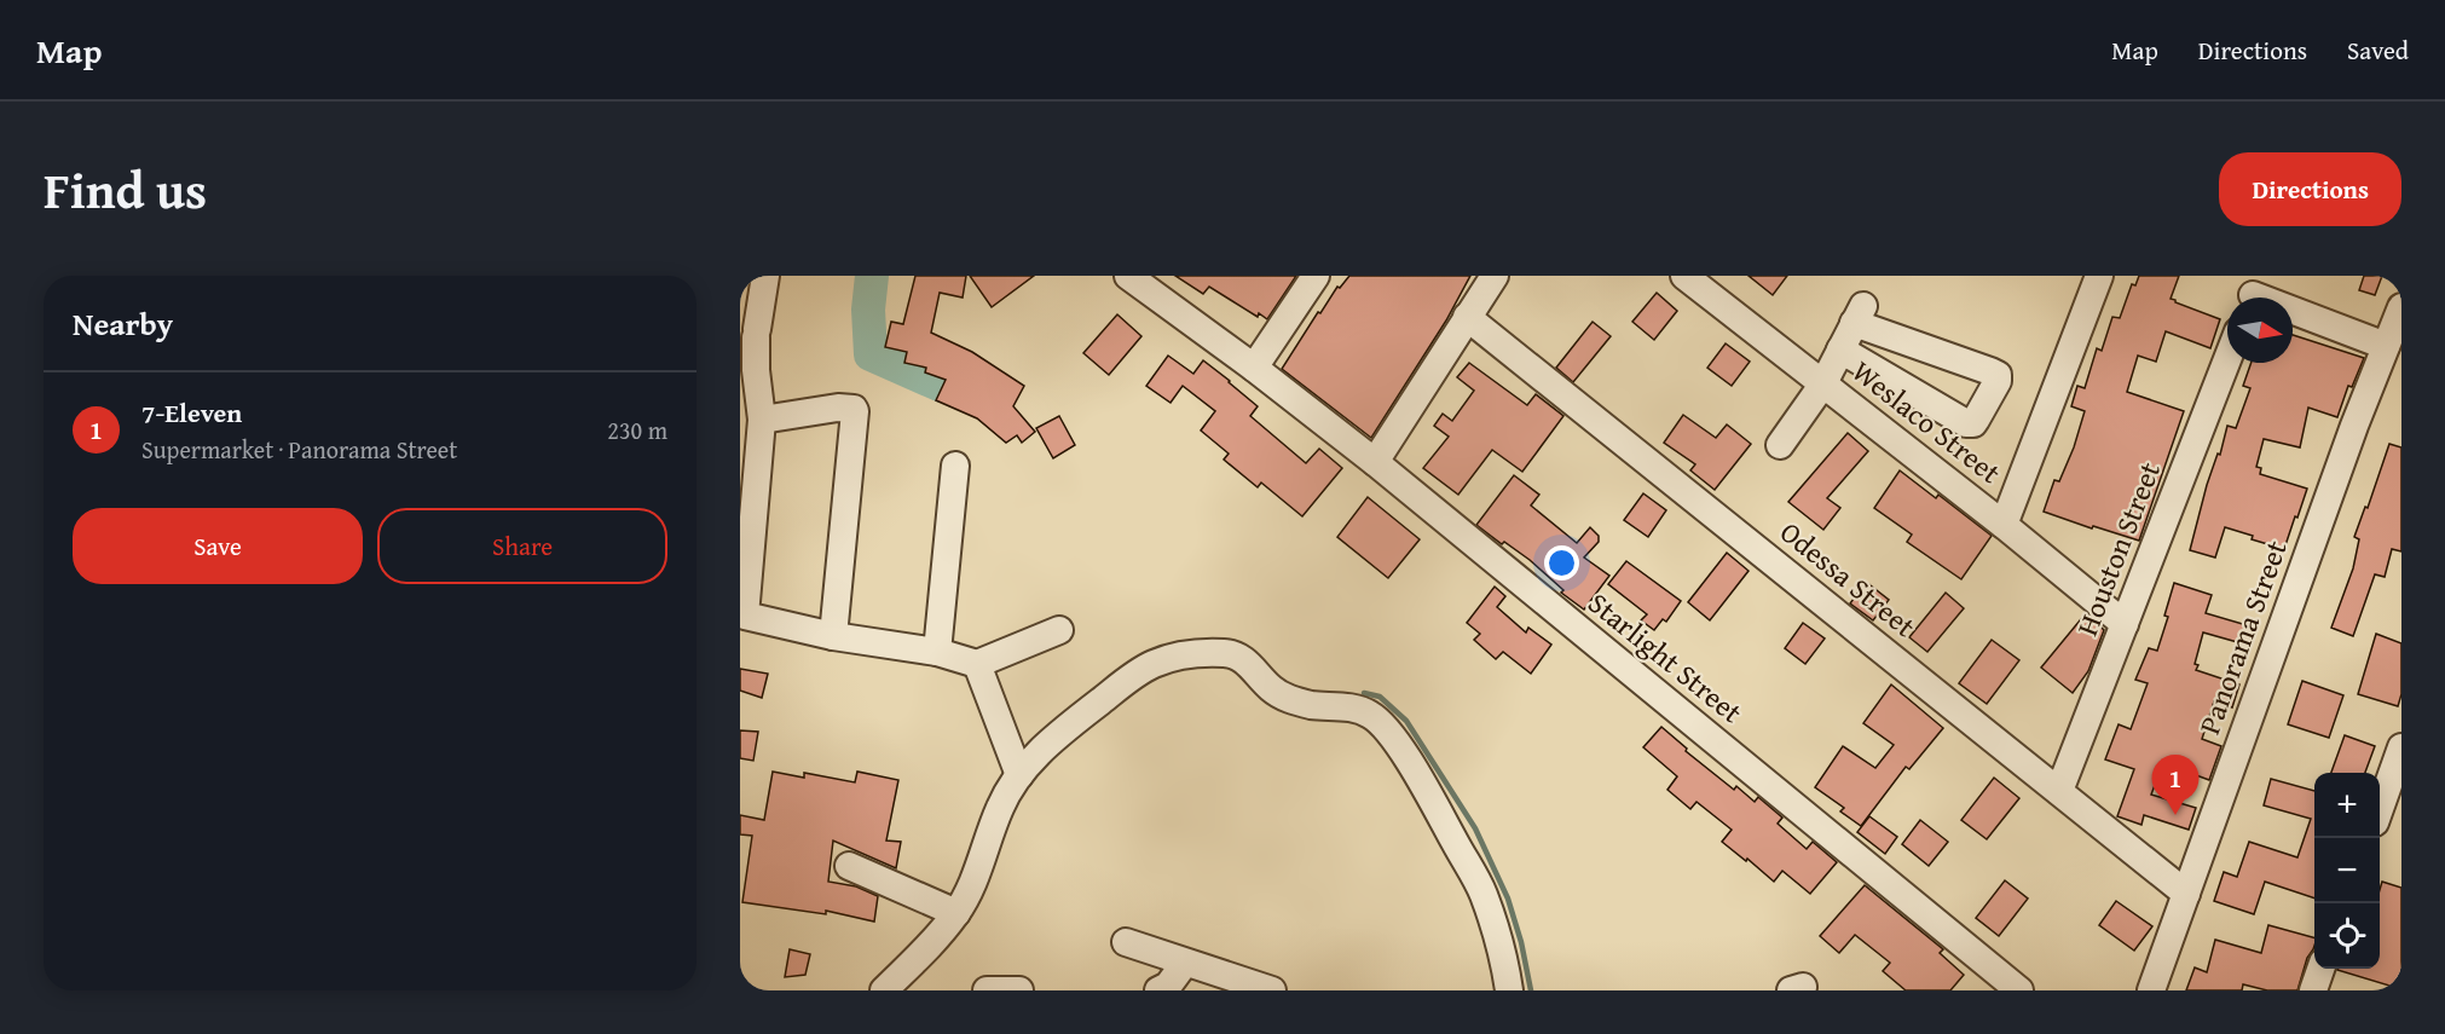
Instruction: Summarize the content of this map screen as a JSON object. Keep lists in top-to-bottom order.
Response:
{
  "streets": {
    "street": [
      "Weslaco Street",
      "Houston Street",
      "Odessa Street",
      "Panorama Street",
      "Starlight Street"
    ]
  },
  "crossings": [
    ["Weslaco Street", "Houston Street"],
    ["Houston Street", "Odessa Street"],
    ["Odessa Street", "Panorama Street"]
  ],
  "north": "right",
  "page": {
    "header": "Map",
    "nav": ["Map", "Directions", "Saved"],
    "title": "Find us",
    "buttons": [
      "Directions",
      ["Save", "Share"]
    ],
    "heading": "Nearby",
    "list": [
      {
        "mark": "1",
        "name": "7-Eleven",
        "note": "Supermarket · Panorama Street",
        "value": "230 m"
      }
    ],
    "pins": "1",
    "map_buttons": ["+", "−"]
  }
}
